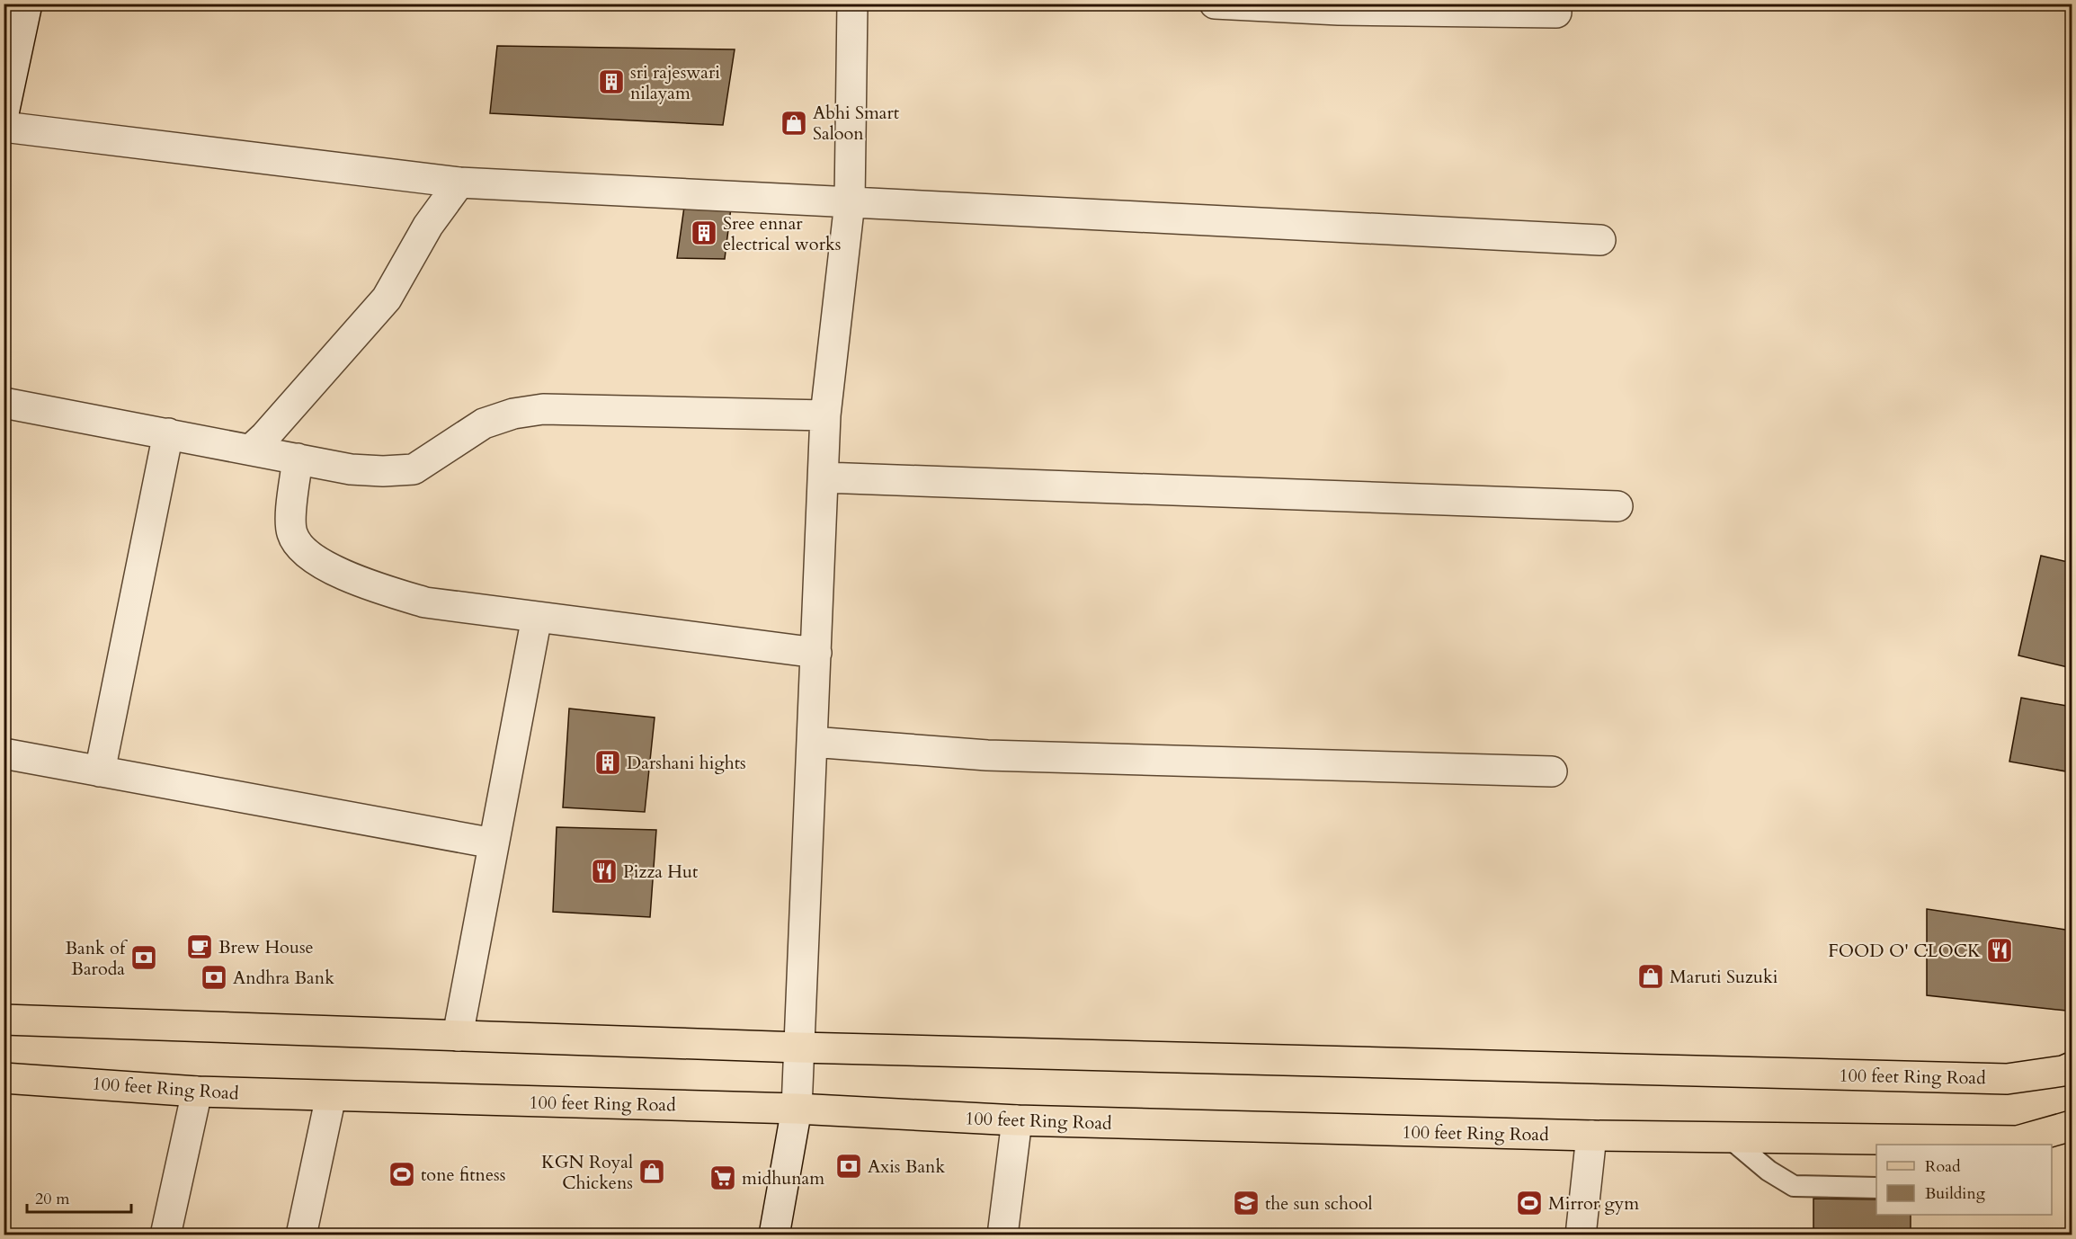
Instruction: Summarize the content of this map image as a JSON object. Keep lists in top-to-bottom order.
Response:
{
  "streets": {
    "main road": ["100 feet Ring Road"]
  },
  "places": {
    "building": ["sri rajeswari nilayam", "Sree ennar electrical works", "Darshani hights"],
    "shop": ["Abhi Smart Saloon", "Maruti Suzuki", "KGN Royal Chickens"],
    "restaurant": ["Pizza Hut", "FOOD O' CLOCK"],
    "cafe": ["Brew House"],
    "bank": ["Bank of Baroda", "Andhra Bank", "Axis Bank"],
    "sports": ["tone fitness", "Mirror gym"],
    "supermarket": ["midhunam"],
    "school or university": ["the sun school"]
  },
  "legend": ["Road", "Building"],
  "scale_bar": "20 m"
}
